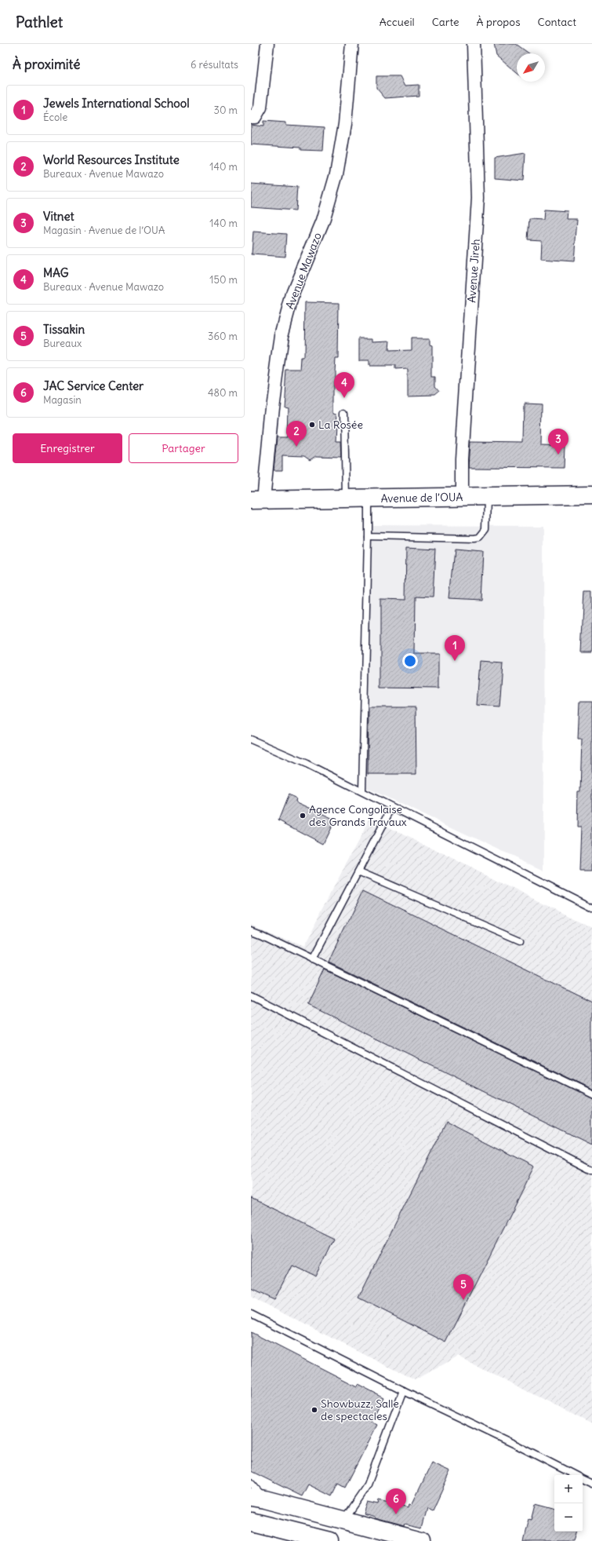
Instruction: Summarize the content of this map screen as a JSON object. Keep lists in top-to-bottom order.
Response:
{
  "streets": {
    "main road": ["Avenue de l’OUA"],
    "street": ["Avenue Mawazo", "Avenue Jireh"]
  },
  "crossings": [
    ["Avenue Mawazo", "Avenue de l’OUA"],
    ["Avenue Jireh", "Avenue de l’OUA"]
  ],
  "places": ["La Rosée", "Agence Congolaise des Grands Travaux", "Showbuzz, Salle de spectacles"],
  "north": "bottom left",
  "page": {
    "header": "Pathlet",
    "nav": [
      "Accueil",
      "Carte",
      "À propos",
      "Contact"
    ],
    "heading": ["À proximité", "6 résultats"],
    "list": [
      {
        "mark": "1",
        "name": "Jewels International School",
        "note": "École",
        "value": "30 m"
      },
      {
        "mark": "2",
        "name": "World Resources Institute",
        "note": "Bureaux · Avenue Mawazo",
        "value": "140 m"
      },
      {
        "mark": "3",
        "name": "Vitnet",
        "note": "Magasin · Avenue de l’OUA",
        "value": "140 m"
      },
      {
        "mark": "4",
        "name": "MAG",
        "note": "Bureaux · Avenue Mawazo",
        "value": "150 m"
      },
      {
        "mark": "5",
        "name": "Tissakin",
        "note": "Bureaux",
        "value": "360 m"
      },
      {
        "mark": "6",
        "name": "JAC Service Center",
        "note": "Magasin",
        "value": "480 m"
      }
    ],
    "pins": [
      "4",
      "2",
      "3",
      "1",
      "5",
      "6"
    ],
    "buttons": ["Enregistrer", "Partager"],
    "map_buttons": ["+", "−"]
  }
}
